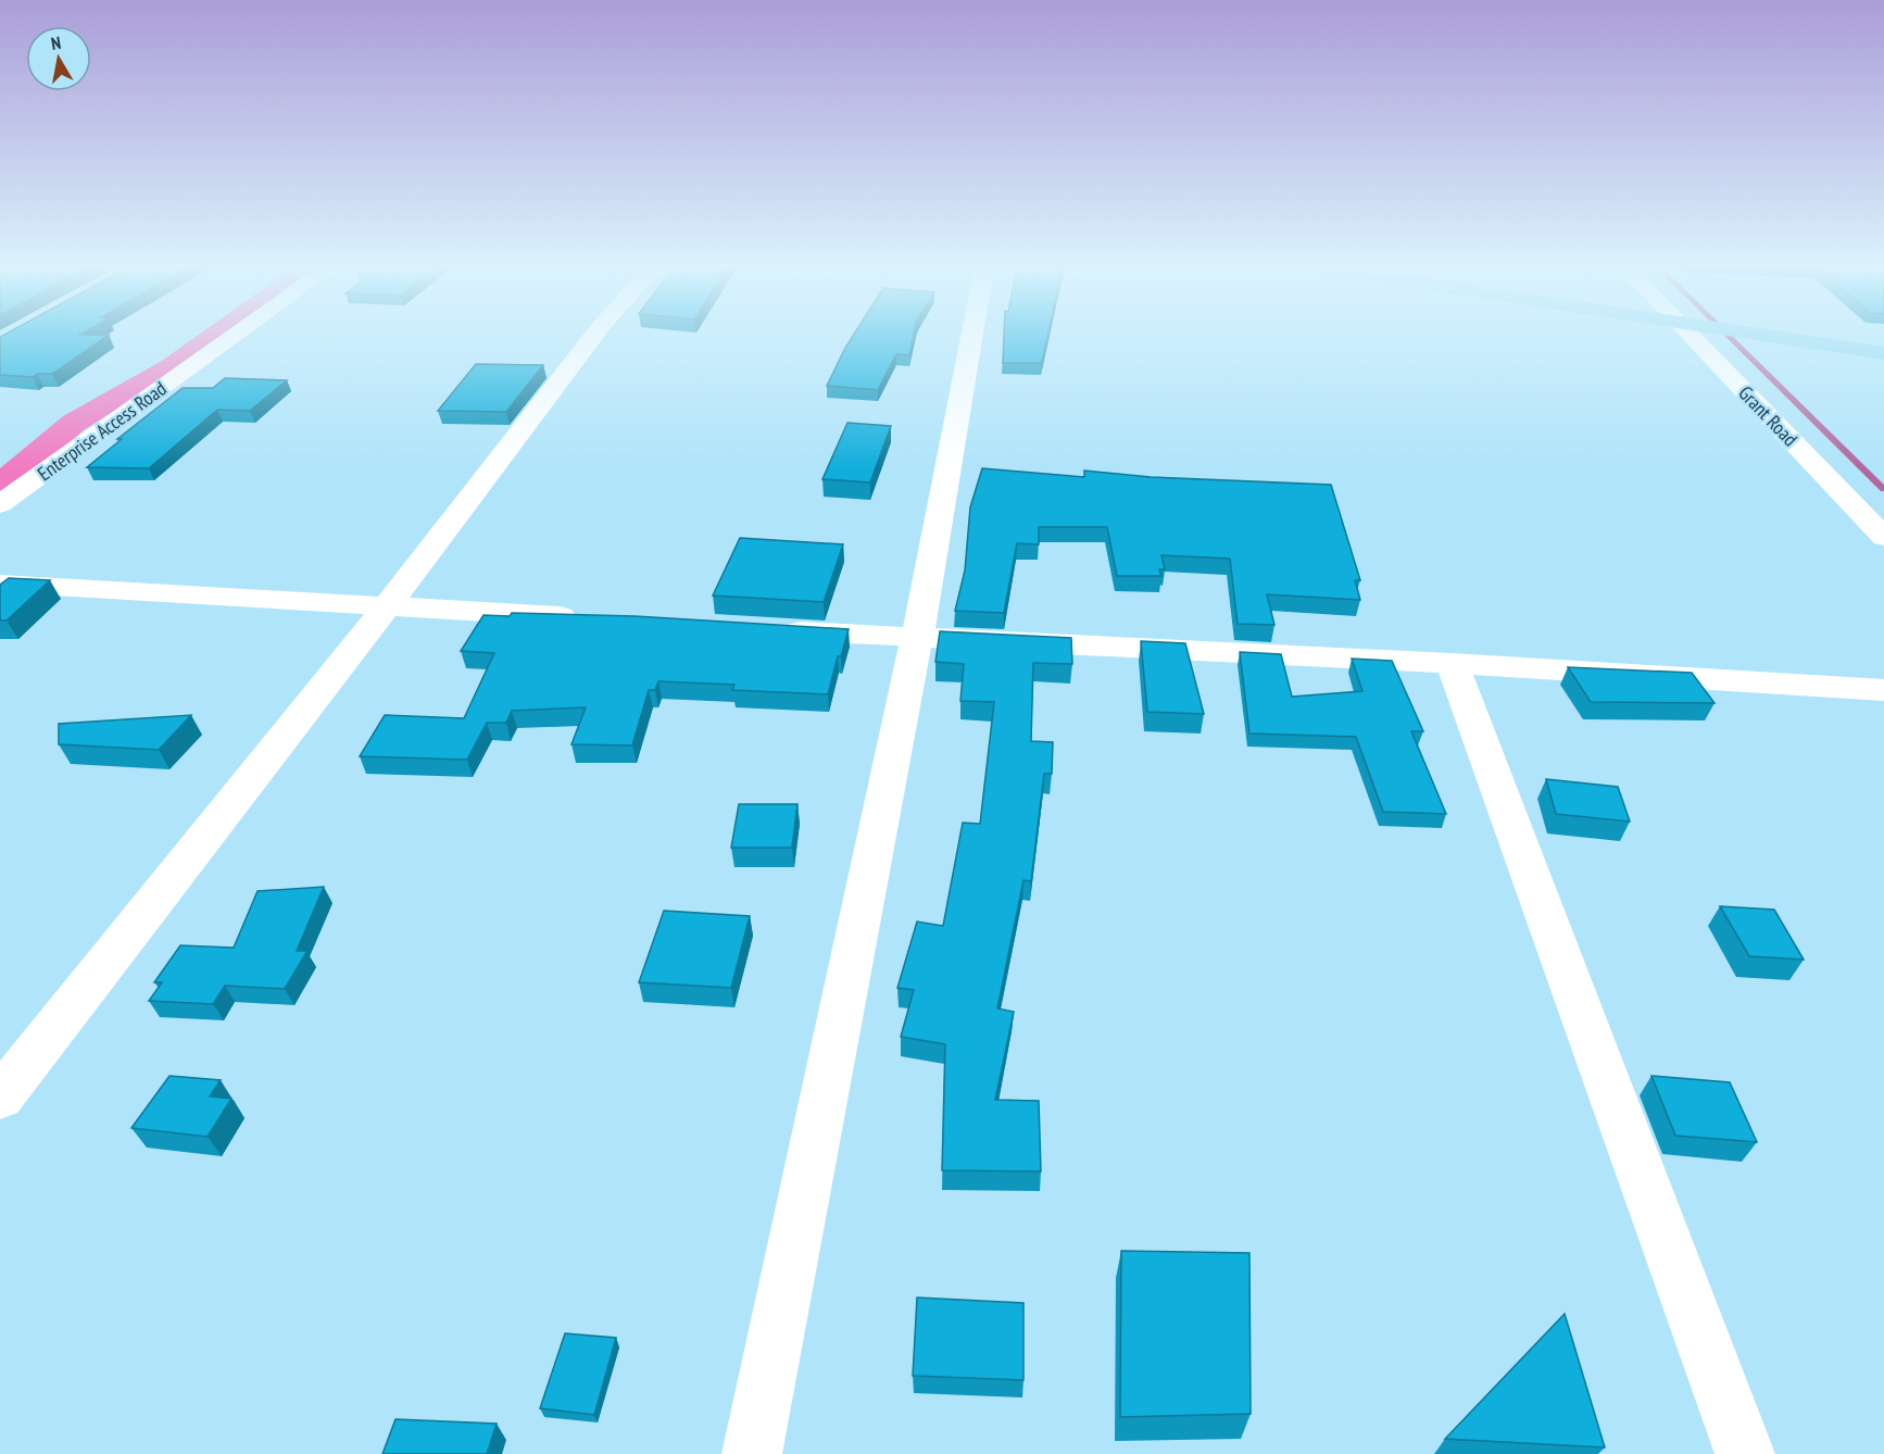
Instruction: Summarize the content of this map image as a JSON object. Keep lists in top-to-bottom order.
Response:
{
  "streets": {
    "street": ["Grant Road", "Enterprise Access Road"]
  },
  "north": "top"
}
